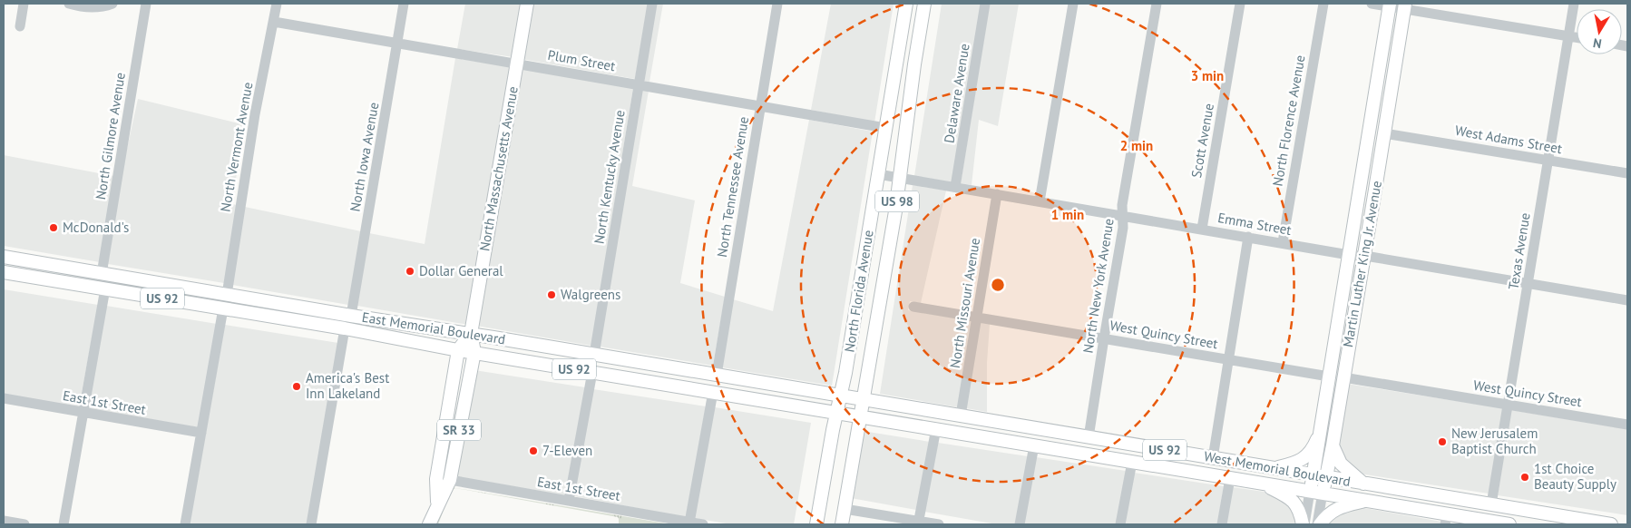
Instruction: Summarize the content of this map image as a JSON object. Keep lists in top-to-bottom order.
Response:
{
  "streets": {
    "main road": [
      "North Massachusetts Avenue",
      "US 98",
      "Martin Luther King Jr. Avenue",
      "North Florida Avenue",
      "US 92",
      "East Memorial Boulevard",
      "SR 33",
      "West Memorial Boulevard"
    ],
    "street": [
      "Plum Street",
      "Delaware Avenue",
      "North Florence Avenue",
      "North Gilmore Avenue",
      "West Adams Street",
      "Scott Avenue",
      "North Vermont Avenue",
      "North Iowa Avenue",
      "North Kentucky Avenue",
      "North Tennessee Avenue",
      "Emma Street",
      "Texas Avenue",
      "North New York Avenue",
      "North Missouri Avenue",
      "West Quincy Street",
      "East 1st Street"
    ]
  },
  "crossings": [
    ["Plum Street", "North Vermont Avenue"],
    ["Plum Street", "North Iowa Avenue"],
    ["Plum Street", "North Massachusetts Avenue"],
    ["Plum Street", "North Kentucky Avenue"],
    ["Plum Street", "North Tennessee Avenue"],
    ["Plum Street", "North Florida Avenue"],
    ["Delaware Avenue", "Emma Street"],
    ["North Florence Avenue", "Emma Street"],
    ["North Gilmore Avenue", "East Memorial Boulevard"],
    ["West Adams Street", "Texas Avenue"],
    ["West Adams Street", "Martin Luther King Jr. Avenue"],
    ["Scott Avenue", "Emma Street"],
    ["North Vermont Avenue", "East Memorial Boulevard"],
    ["North Iowa Avenue", "East Memorial Boulevard"],
    ["North Massachusetts Avenue", "East Memorial Boulevard"],
    ["North Massachusetts Avenue", "SR 33"],
    ["North Kentucky Avenue", "East Memorial Boulevard"],
    ["North Tennessee Avenue", "East Memorial Boulevard"],
    ["Emma Street", "Texas Avenue"],
    ["Emma Street", "Martin Luther King Jr. Avenue"],
    ["Emma Street", "North New York Avenue"],
    ["Emma Street", "North Florida Avenue"],
    ["Emma Street", "North Missouri Avenue"],
    ["Texas Avenue", "West Quincy Street"],
    ["Texas Avenue", "West Memorial Boulevard"],
    ["Martin Luther King Jr. Avenue", "West Quincy Street"],
    ["Martin Luther King Jr. Avenue", "West Memorial Boulevard"],
    ["North New York Avenue", "West Quincy Street"],
    ["North New York Avenue", "West Memorial Boulevard"],
    ["North Florida Avenue", "East Memorial Boulevard"],
    ["North Florida Avenue", "West Memorial Boulevard"],
    ["North Missouri Avenue", "West Quincy Street"],
    ["North Missouri Avenue", "West Memorial Boulevard"],
    ["East Memorial Boulevard", "SR 33"],
    ["East Memorial Boulevard", "West Memorial Boulevard"],
    ["East 1st Street", "SR 33"]
  ],
  "places": [
    "McDonald's",
    "Dollar General",
    "Walgreens",
    "America's Best Inn Lakeland",
    "New Jerusalem Baptist Church",
    "7-Eleven",
    "1st Choice Beauty Supply"
  ],
  "north": "bottom",
  "rings": ["3 min", "2 min", "1 min"]
}
